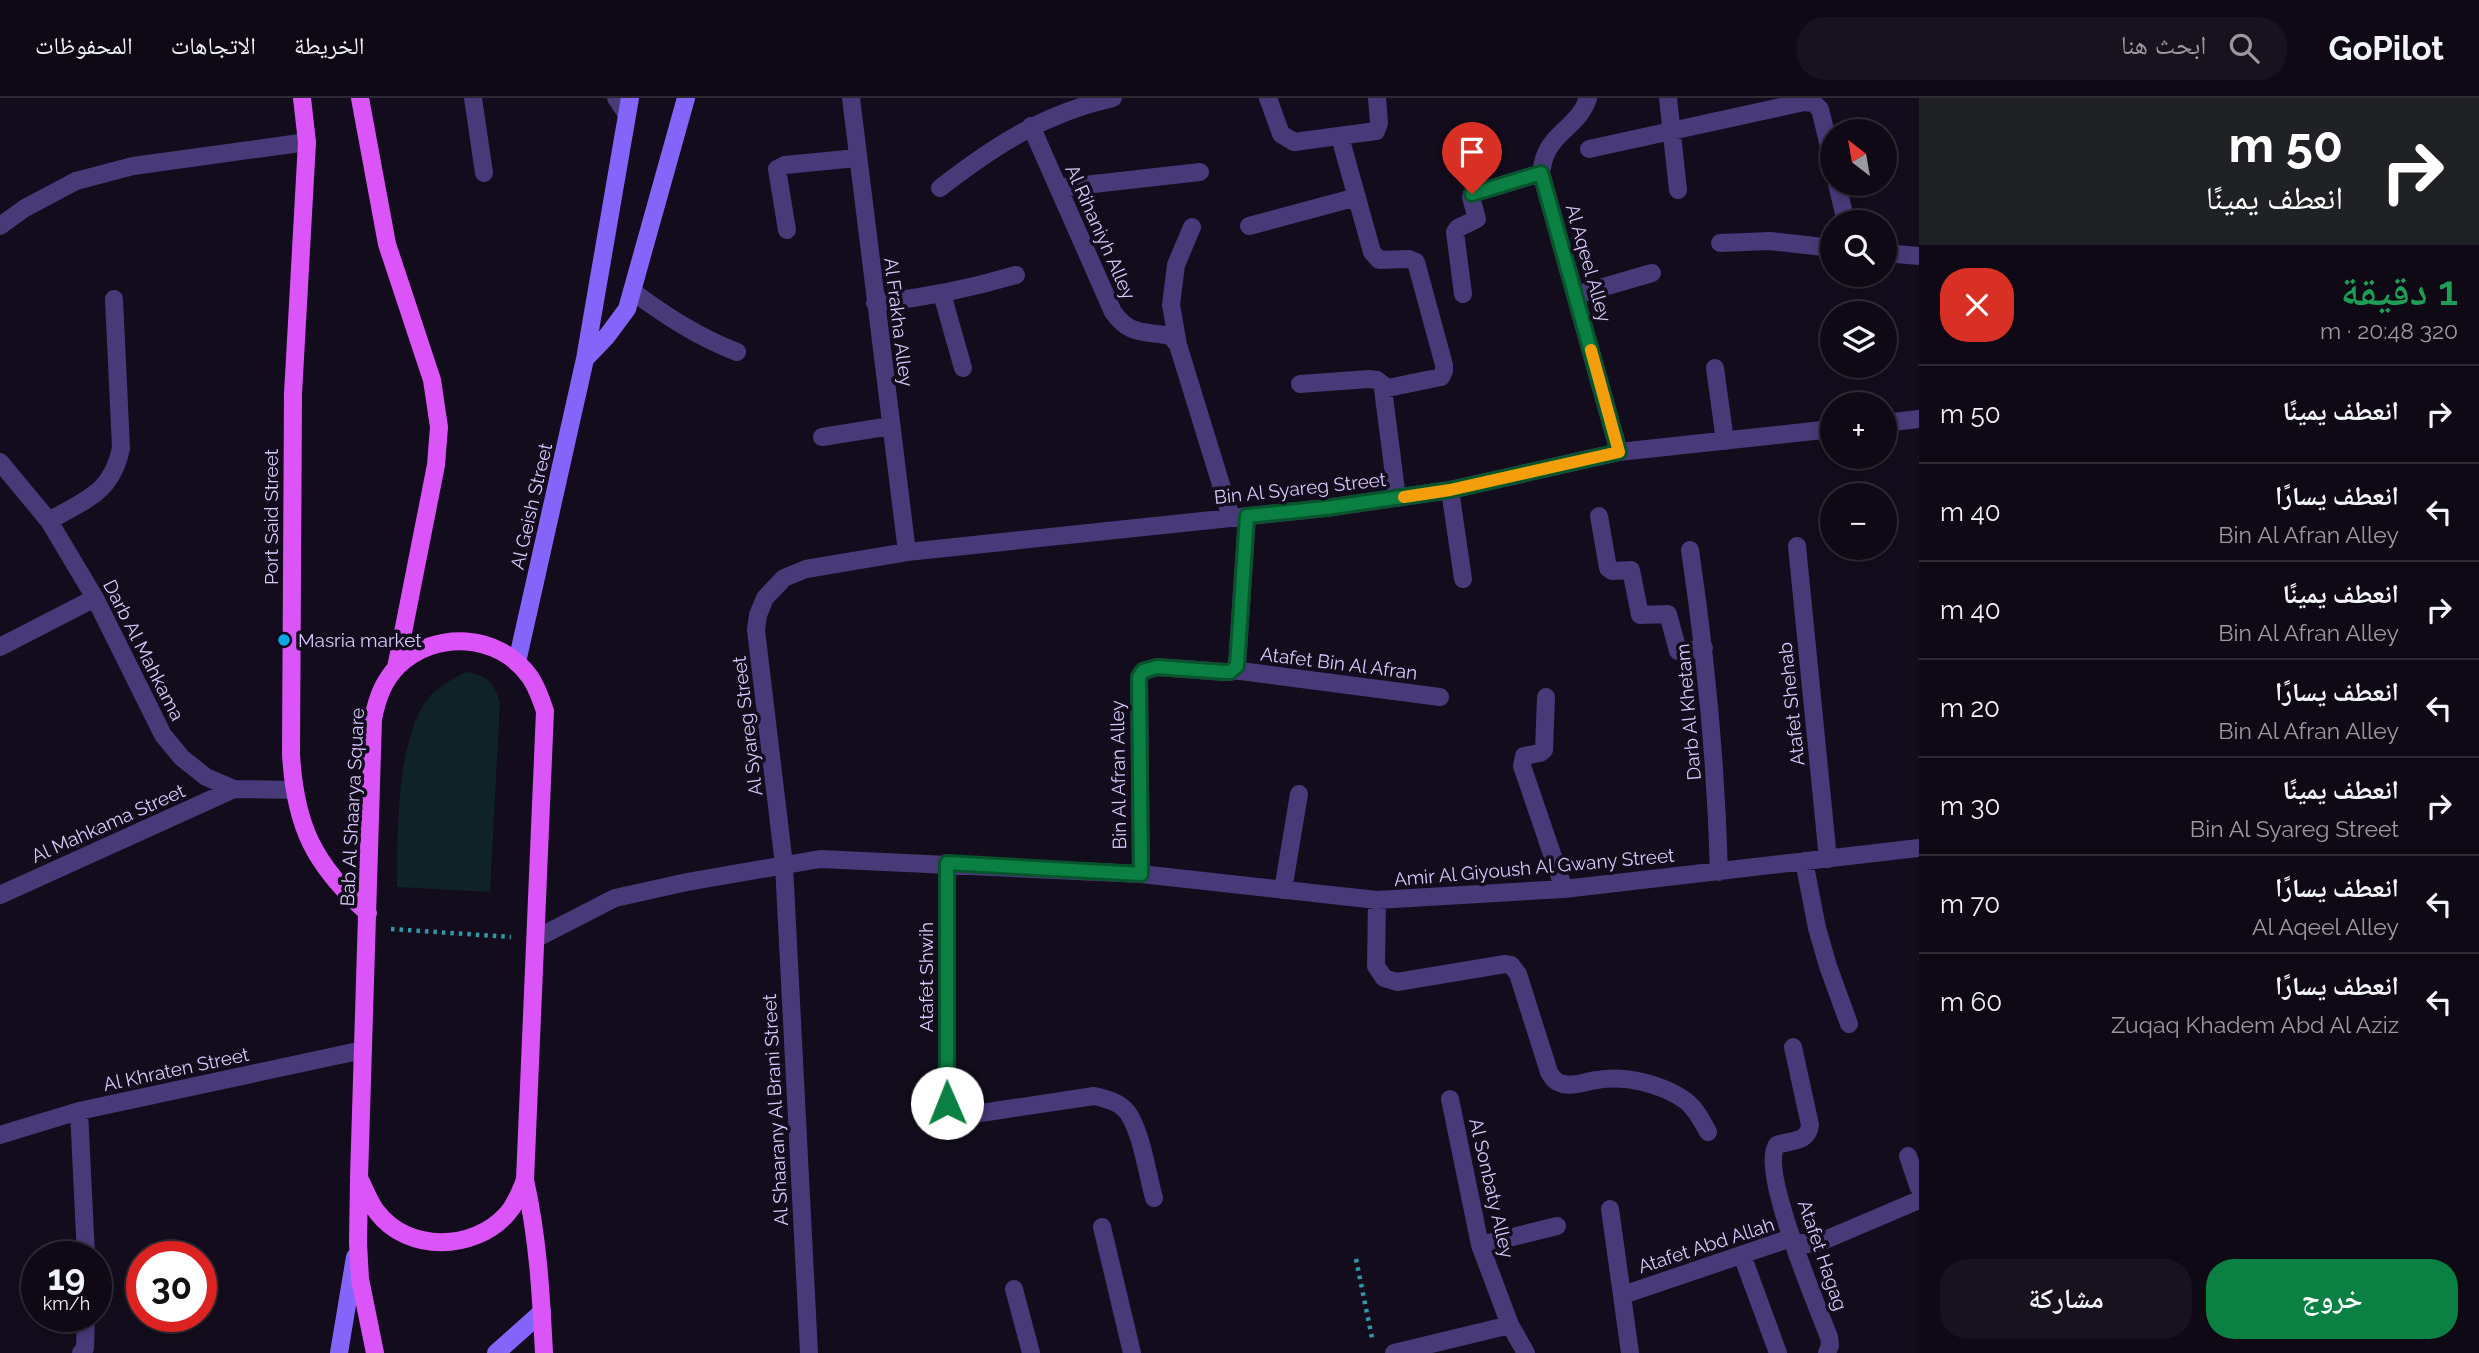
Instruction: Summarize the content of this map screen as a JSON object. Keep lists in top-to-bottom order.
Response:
{
  "streets": {
    "main road": ["Al Geish Street", "Port Said Street", "Bab Al Shaarya Square"],
    "street": [
      "Al Rihaniyh Alley",
      "Al Aqeel Alley",
      "Al Frakha Alley",
      "Bin Al Syareg Street",
      "Darb Al Mahkama",
      "Atafet Bin Al Afran",
      "Atafet Shehab",
      "Darb Al Khetam",
      "Al Syareg Street",
      "Bin Al Afran Alley",
      "Al Mahkama Street",
      "Amir Al Giyoush Al Gwany Street",
      "Atafet Shwih",
      "Al Khraten Street",
      "Al Shaarany Al Brani Street",
      "Al Sonbaty Alley",
      "Atafet Abd Allah",
      "Atafet Hagag"
    ]
  },
  "crossings": [
    ["Al Aqeel Alley", "Bin Al Syareg Street"],
    ["Al Frakha Alley", "Bin Al Syareg Street"],
    ["Bin Al Syareg Street", "Al Syareg Street"],
    ["Al Geish Street", "Bab Al Shaarya Square"],
    ["Port Said Street", "Darb Al Mahkama"],
    ["Port Said Street", "Bab Al Shaarya Square"],
    ["Darb Al Mahkama", "Al Mahkama Street"],
    ["Atafet Bin Al Afran", "Bin Al Afran Alley"],
    ["Atafet Shehab", "Amir Al Giyoush Al Gwany Street"],
    ["Darb Al Khetam", "Amir Al Giyoush Al Gwany Street"],
    ["Al Syareg Street", "Amir Al Giyoush Al Gwany Street"],
    ["Al Syareg Street", "Al Shaarany Al Brani Street"],
    ["Bin Al Afran Alley", "Amir Al Giyoush Al Gwany Street"],
    ["Bab Al Shaarya Square", "Amir Al Giyoush Al Gwany Street"],
    ["Bab Al Shaarya Square", "Al Khraten Street"],
    ["Amir Al Giyoush Al Gwany Street", "Atafet Shwih"],
    ["Amir Al Giyoush Al Gwany Street", "Al Shaarany Al Brani Street"],
    ["Atafet Abd Allah", "Atafet Hagag"]
  ],
  "places": ["Masria market"],
  "north": "top left",
  "page": {
    "header": "GoPilot",
    "search": "ابحث هنا",
    "nav": ["الخريطة", "الاتجاهات", "المحفوظات"],
    "turn": ["50 m", "انعطف يمينًا"],
    "map_buttons": ["+", "−"],
    "heading": ["1 دقيقة", "320 m · 20:48"],
    "list": [
      {
        "name": "انعطف يمينًا",
        "value": "50 m"
      },
      {
        "name": "انعطف يسارًا",
        "note": "Bin Al Afran Alley",
        "value": "40 m"
      },
      {
        "name": "انعطف يمينًا",
        "note": "Bin Al Afran Alley",
        "value": "40 m"
      },
      {
        "name": "انعطف يسارًا",
        "note": "Bin Al Afran Alley",
        "value": "20 m"
      },
      {
        "name": "انعطف يمينًا",
        "note": "Bin Al Syareg Street",
        "value": "30 m"
      },
      {
        "name": "انعطف يسارًا",
        "note": "Al Aqeel Alley",
        "value": "70 m"
      },
      {
        "name": "انعطف يسارًا",
        "note": "Zuqaq Khadem Abd Al Aziz",
        "value": "60 m"
      }
    ],
    "speed": "19 km/h",
    "limit": "30",
    "buttons": ["خروج", "مشاركة"]
  }
}
